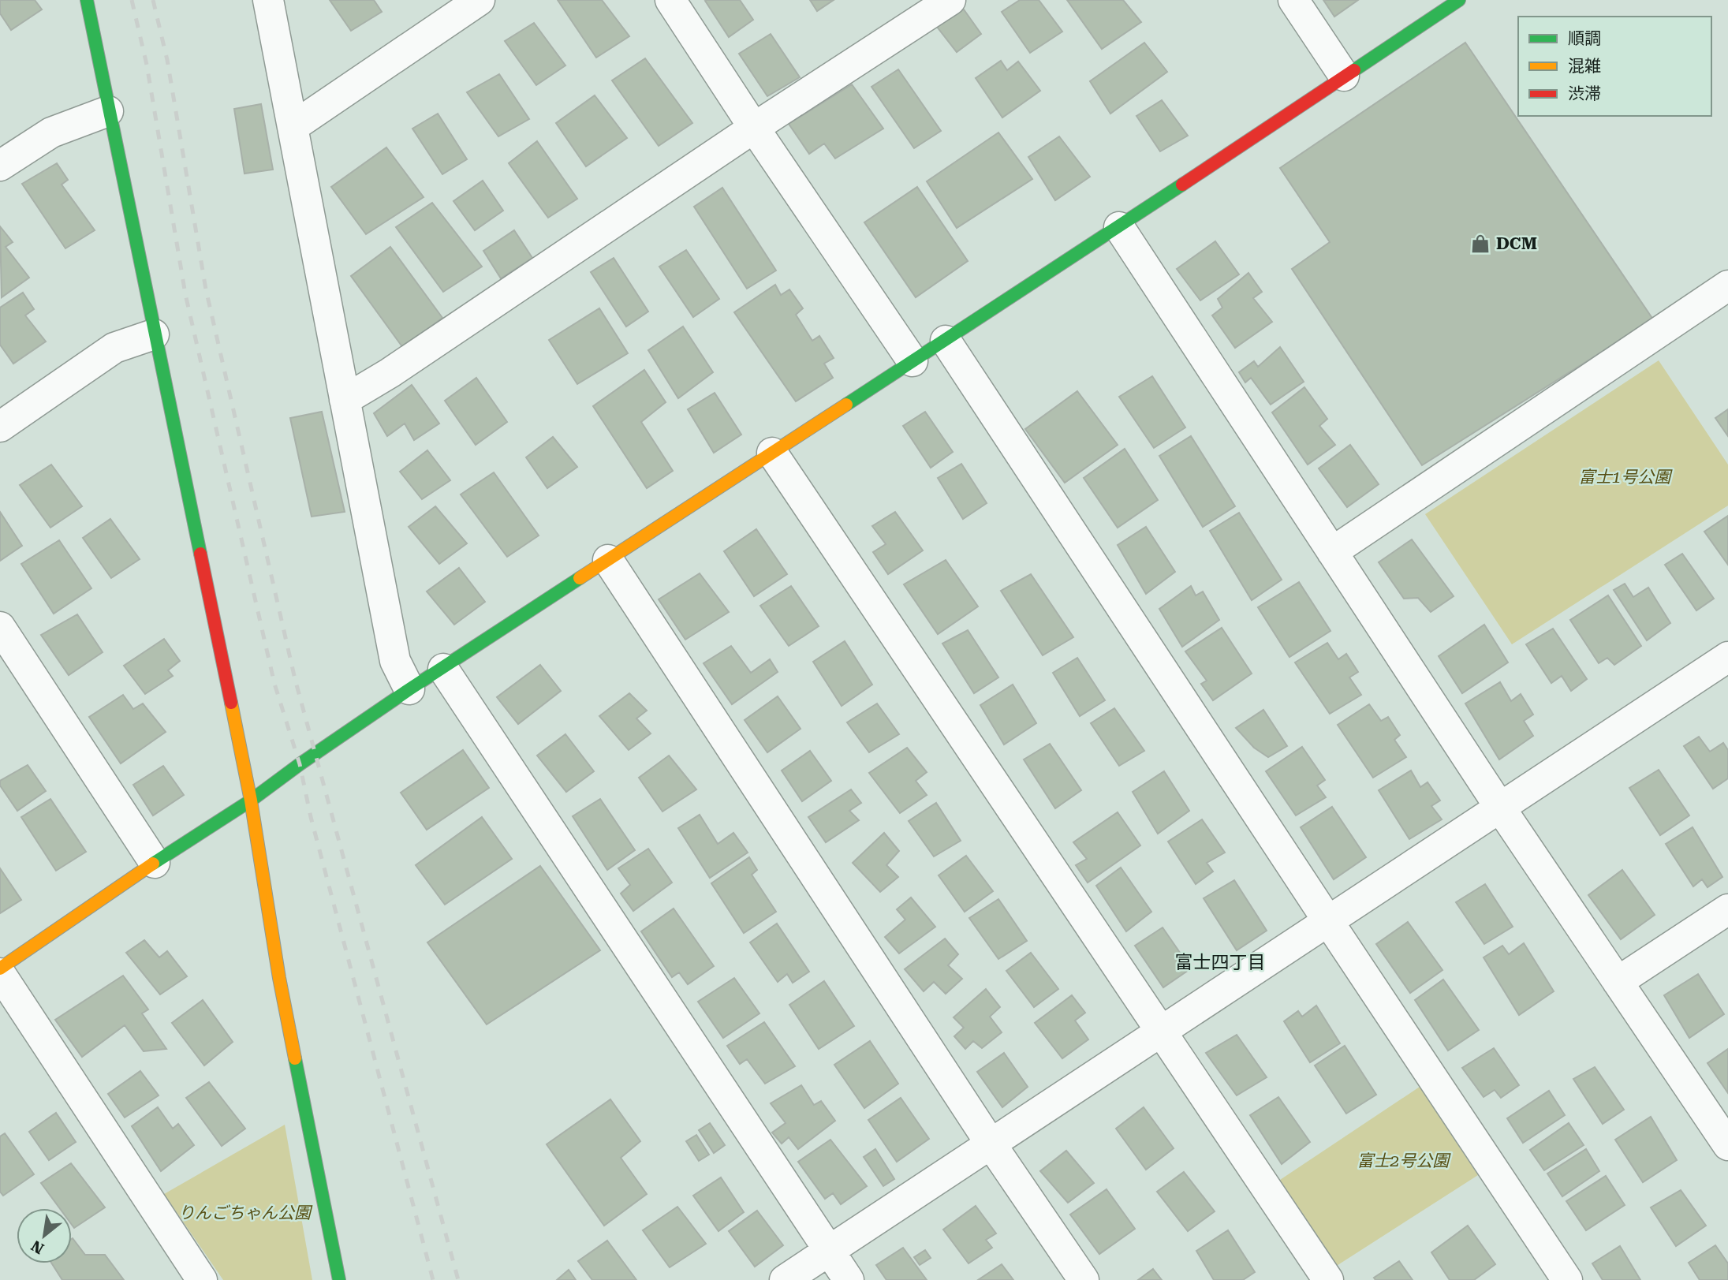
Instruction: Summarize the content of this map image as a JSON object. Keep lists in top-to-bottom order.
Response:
{
  "districts": ["富士四丁目"],
  "parks": ["富士1号公園", "富士2号公園", "りんごちゃん公園"],
  "places": {
    "shop": ["DCM"]
  },
  "legend": ["順調", "混雑", "渋滞"],
  "north": "bottom left"
}
